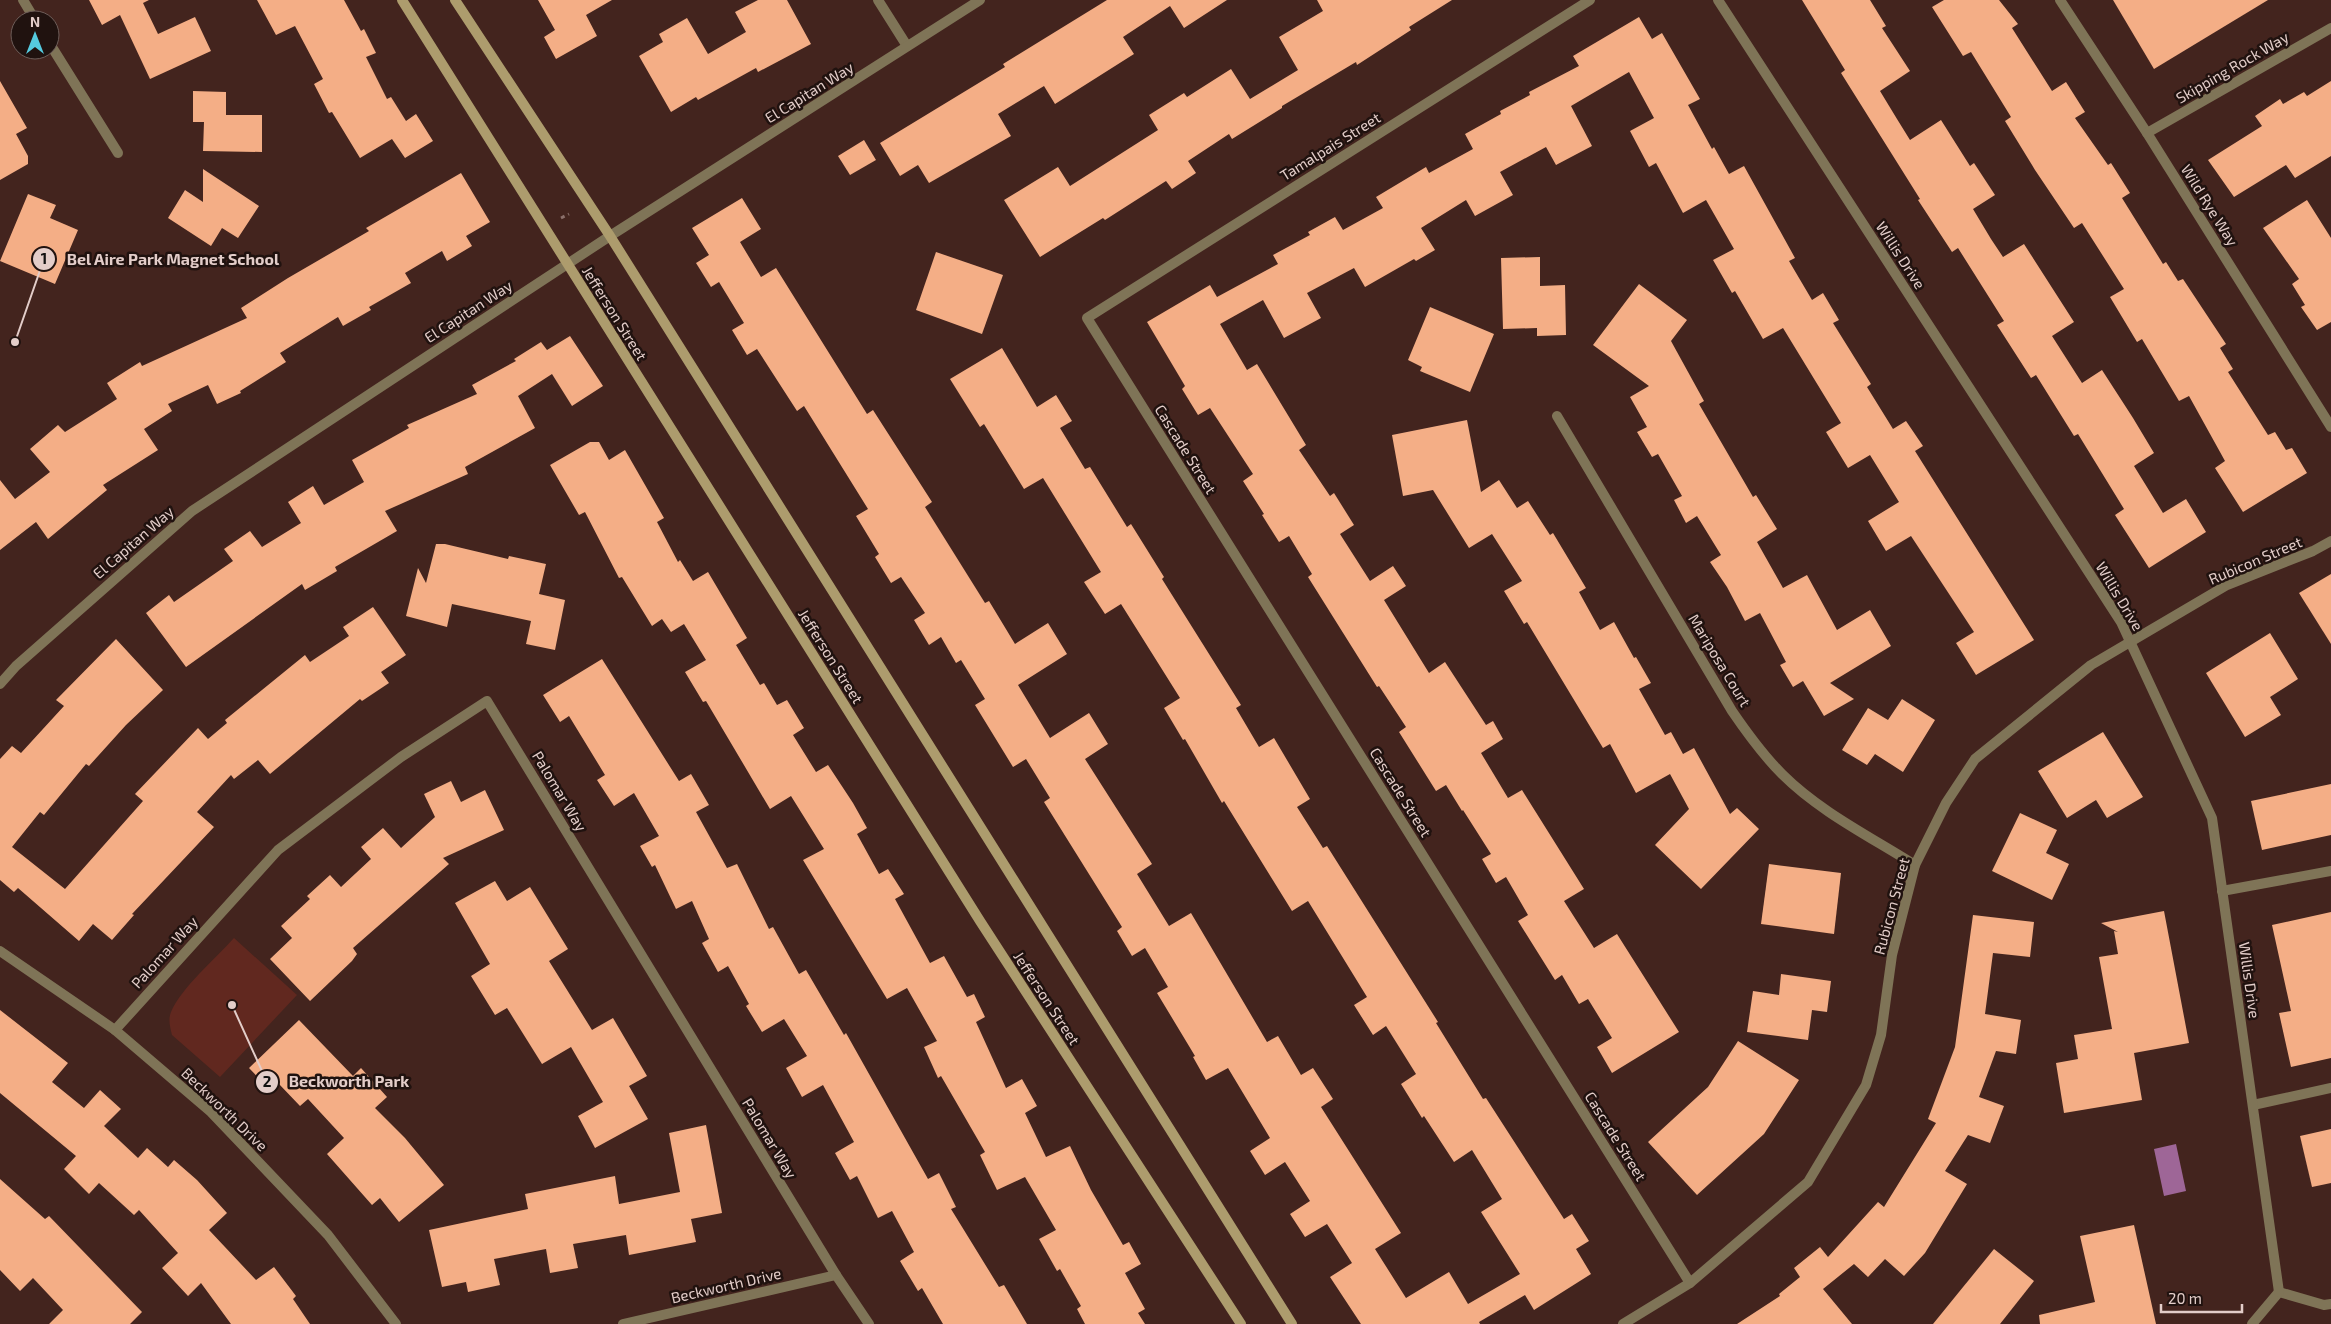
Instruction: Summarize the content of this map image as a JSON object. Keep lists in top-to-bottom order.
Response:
{
  "streets": {
    "main road": ["Jefferson Street"],
    "street": [
      "Skipping Rock Way",
      "El Capitan Way",
      "Tamalpais Street",
      "Wild Rye Way",
      "Willis Drive",
      "Cascade Street",
      "Rubicon Street",
      "Mariposa Court",
      "Palomar Way",
      "Beckworth Drive"
    ]
  },
  "crossings": [
    ["Skipping Rock Way", "Wild Rye Way"],
    ["El Capitan Way", "Jefferson Street"],
    ["Tamalpais Street", "Cascade Street"],
    ["Willis Drive", "Rubicon Street"],
    ["Cascade Street", "Rubicon Street"],
    ["Rubicon Street", "Mariposa Court"],
    ["Palomar Way", "Beckworth Drive"]
  ],
  "places": ["Bel Aire Park Magnet School", "Beckworth Park"],
  "scale_bar": "20 m",
  "north": "top"
}
